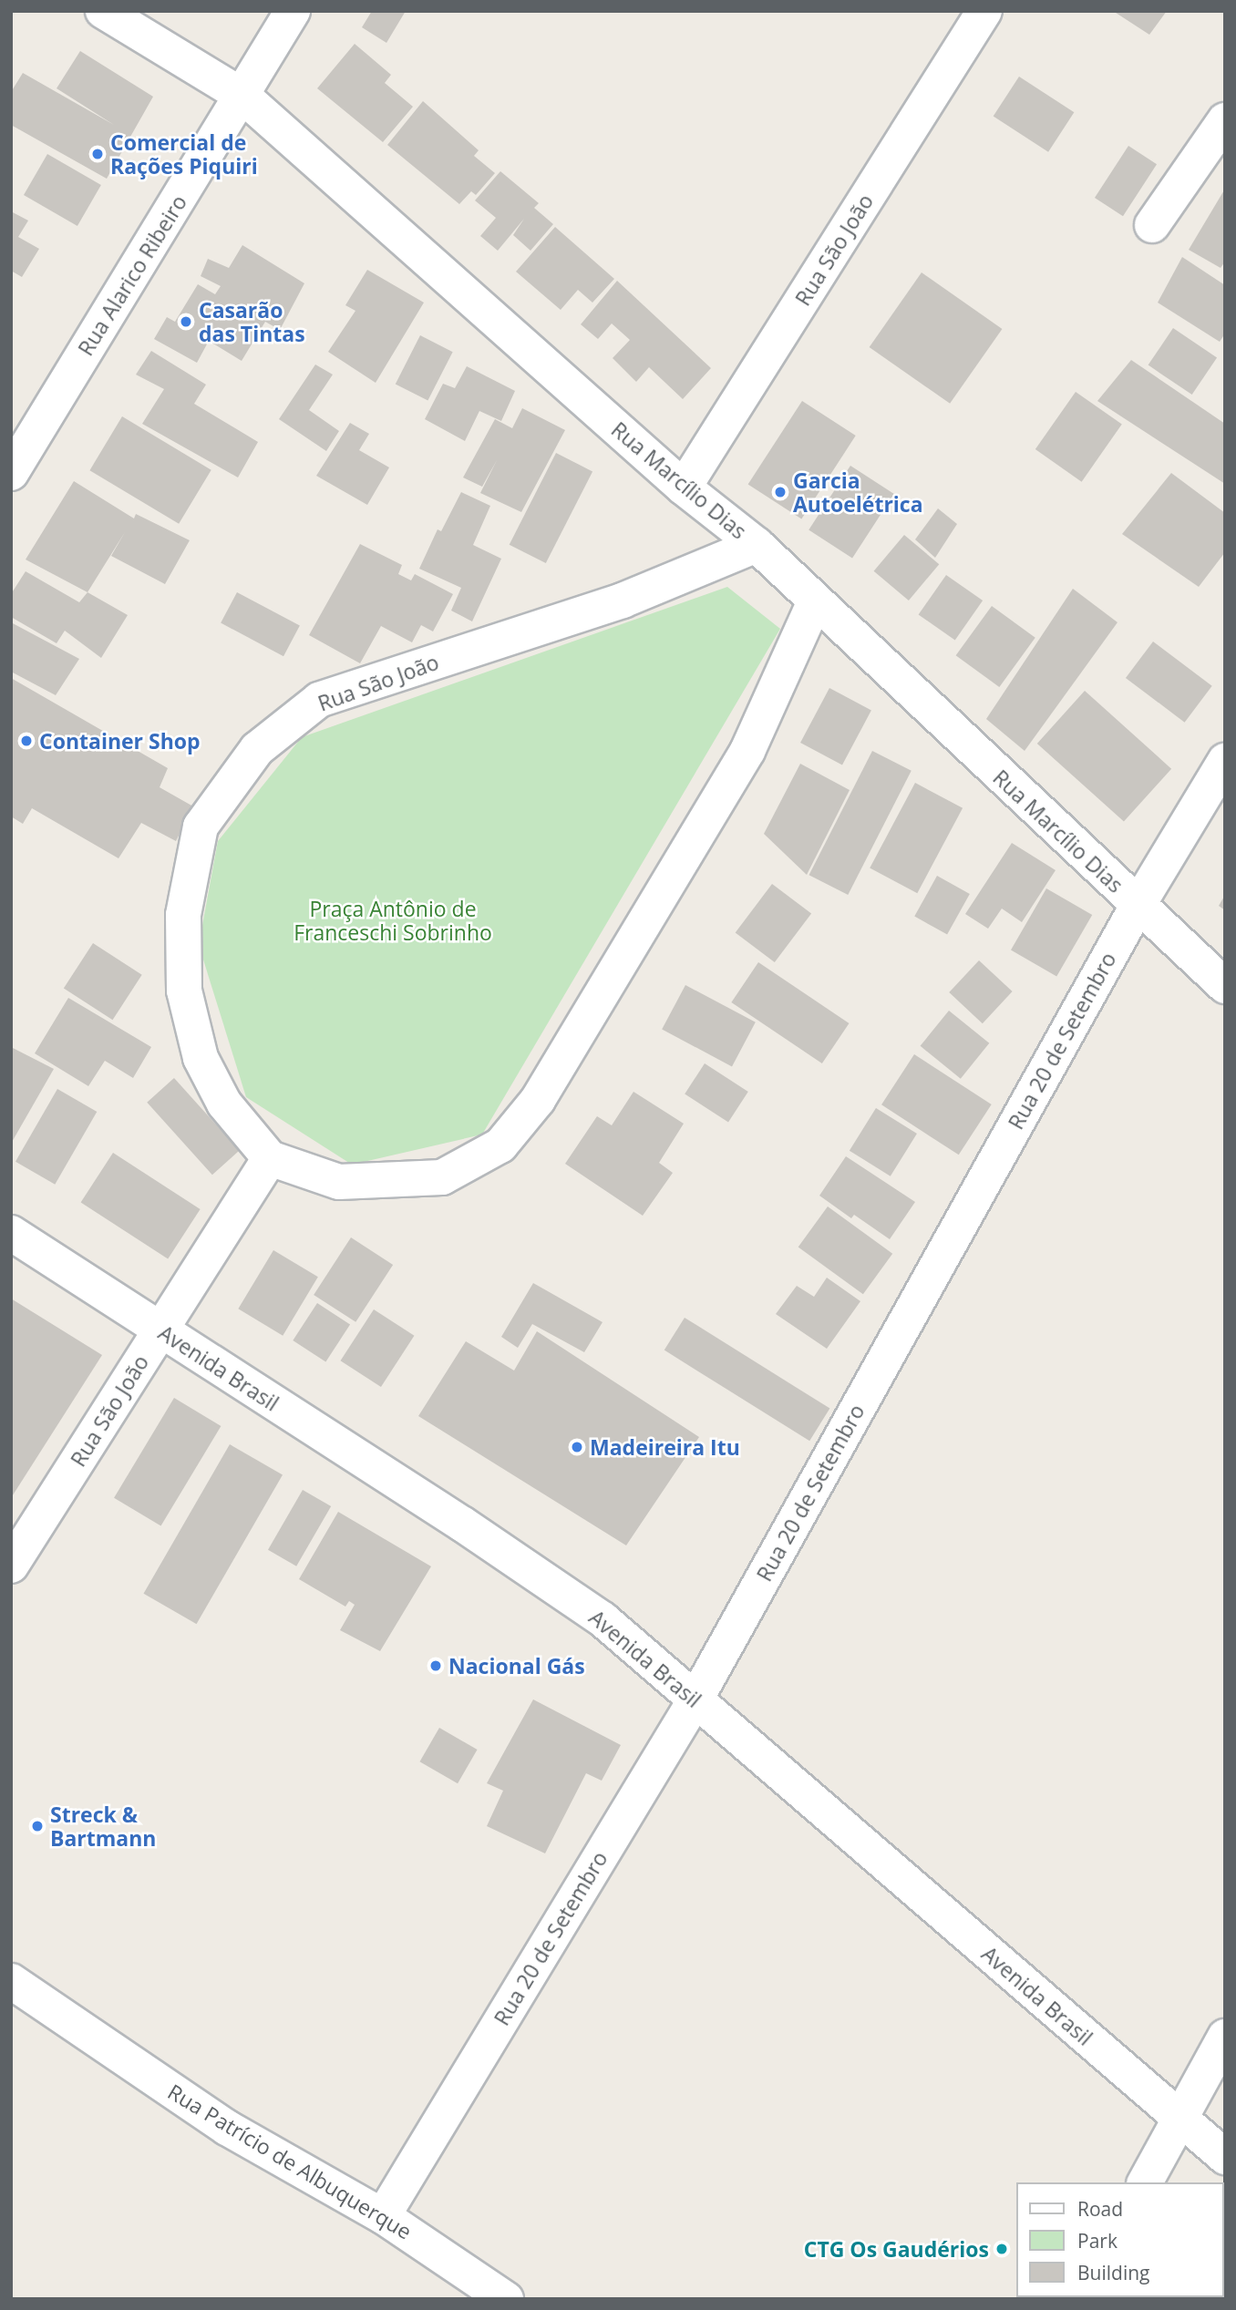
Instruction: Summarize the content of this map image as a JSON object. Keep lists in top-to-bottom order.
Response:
{
  "streets": {
    "street": [
      "Rua São João",
      "Rua Alarico Ribeiro",
      "Rua Marcílio Dias",
      "Rua 20 de Setembro",
      "Avenida Brasil",
      "Rua Patrício de Albuquerque"
    ]
  },
  "crossings": [
    ["Rua São João", "Rua Marcílio Dias"],
    ["Rua São João", "Avenida Brasil"],
    ["Rua Alarico Ribeiro", "Rua Marcílio Dias"],
    ["Rua Marcílio Dias", "Rua 20 de Setembro"],
    ["Rua 20 de Setembro", "Avenida Brasil"],
    ["Rua 20 de Setembro", "Rua Patrício de Albuquerque"]
  ],
  "parks": ["Praça Antônio de Franceschi Sobrinho"],
  "places": [
    "Comercial de Rações Piquiri",
    "Casarão das Tintas",
    "Garcia Autoelétrica",
    "Container Shop",
    "Madeireira Itu",
    "Nacional Gás",
    "Streck & Bartmann",
    "CTG Os Gaudérios"
  ],
  "legend": ["Road", "Park", "Building"]
}
